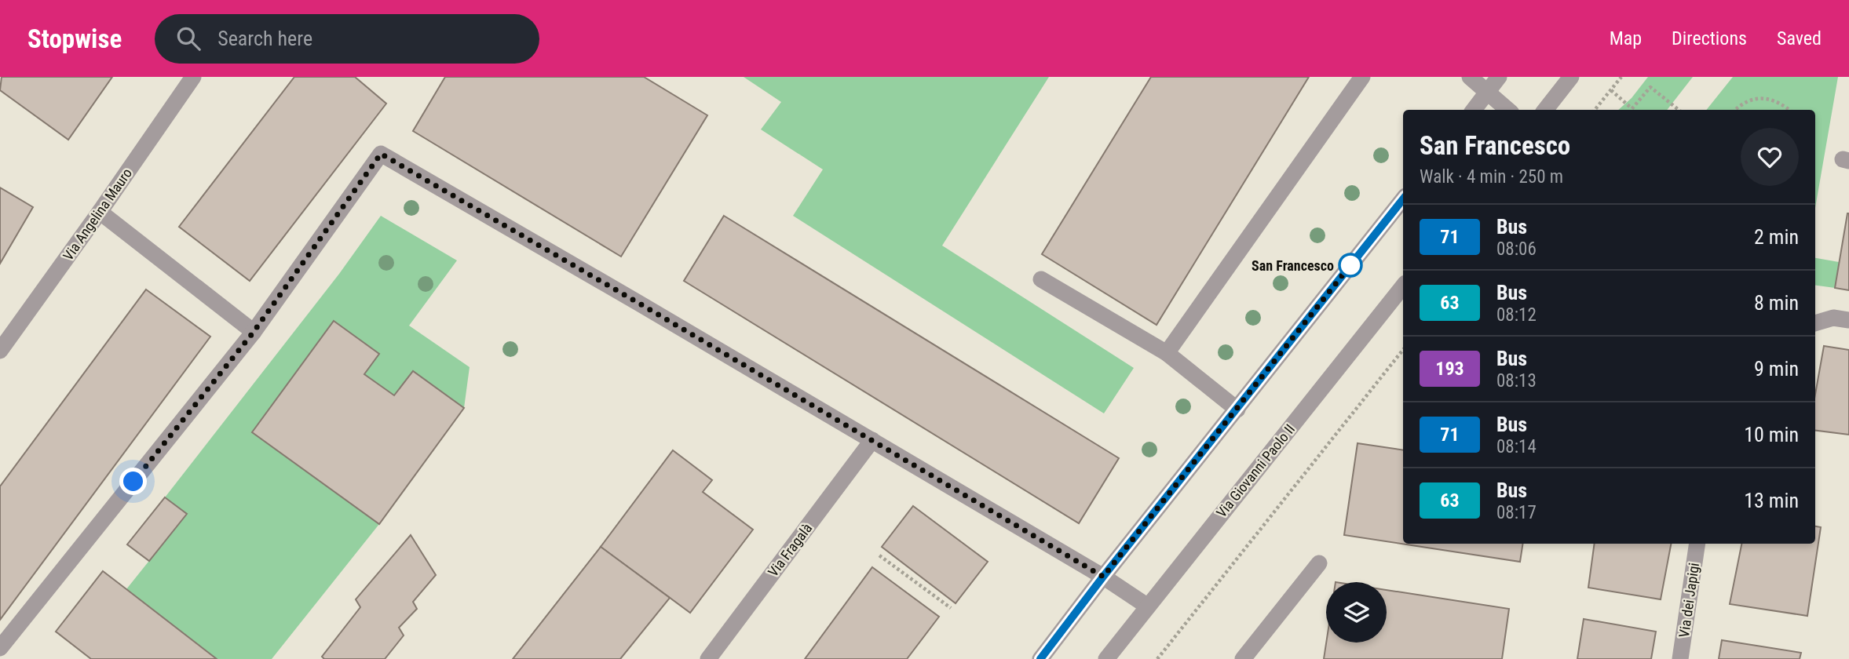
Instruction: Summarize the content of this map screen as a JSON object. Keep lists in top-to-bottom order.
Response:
{
  "streets": {
    "street": [
      "Via Angelina Mauro",
      "Via Giovanni Paolo II",
      "Via Fragalà",
      "Via dei Japigi"
    ]
  },
  "places": ["San Francesco"],
  "lines": ["bus line 71"],
  "page": {
    "header": "Stopwise",
    "search": "Search here",
    "nav": ["Map", "Directions", "Saved"],
    "heading": ["San Francesco", "Walk · 4 min · 250 m"],
    "list": [
      {
        "mark": "71",
        "name": "Bus",
        "note": "08:06",
        "value": "2 min"
      },
      {
        "mark": "63",
        "name": "Bus",
        "note": "08:12",
        "value": "8 min"
      },
      {
        "mark": "193",
        "name": "Bus",
        "note": "08:13",
        "value": "9 min"
      },
      {
        "mark": "71",
        "name": "Bus",
        "note": "08:14",
        "value": "10 min"
      },
      {
        "mark": "63",
        "name": "Bus",
        "note": "08:17",
        "value": "13 min"
      }
    ]
  }
}
